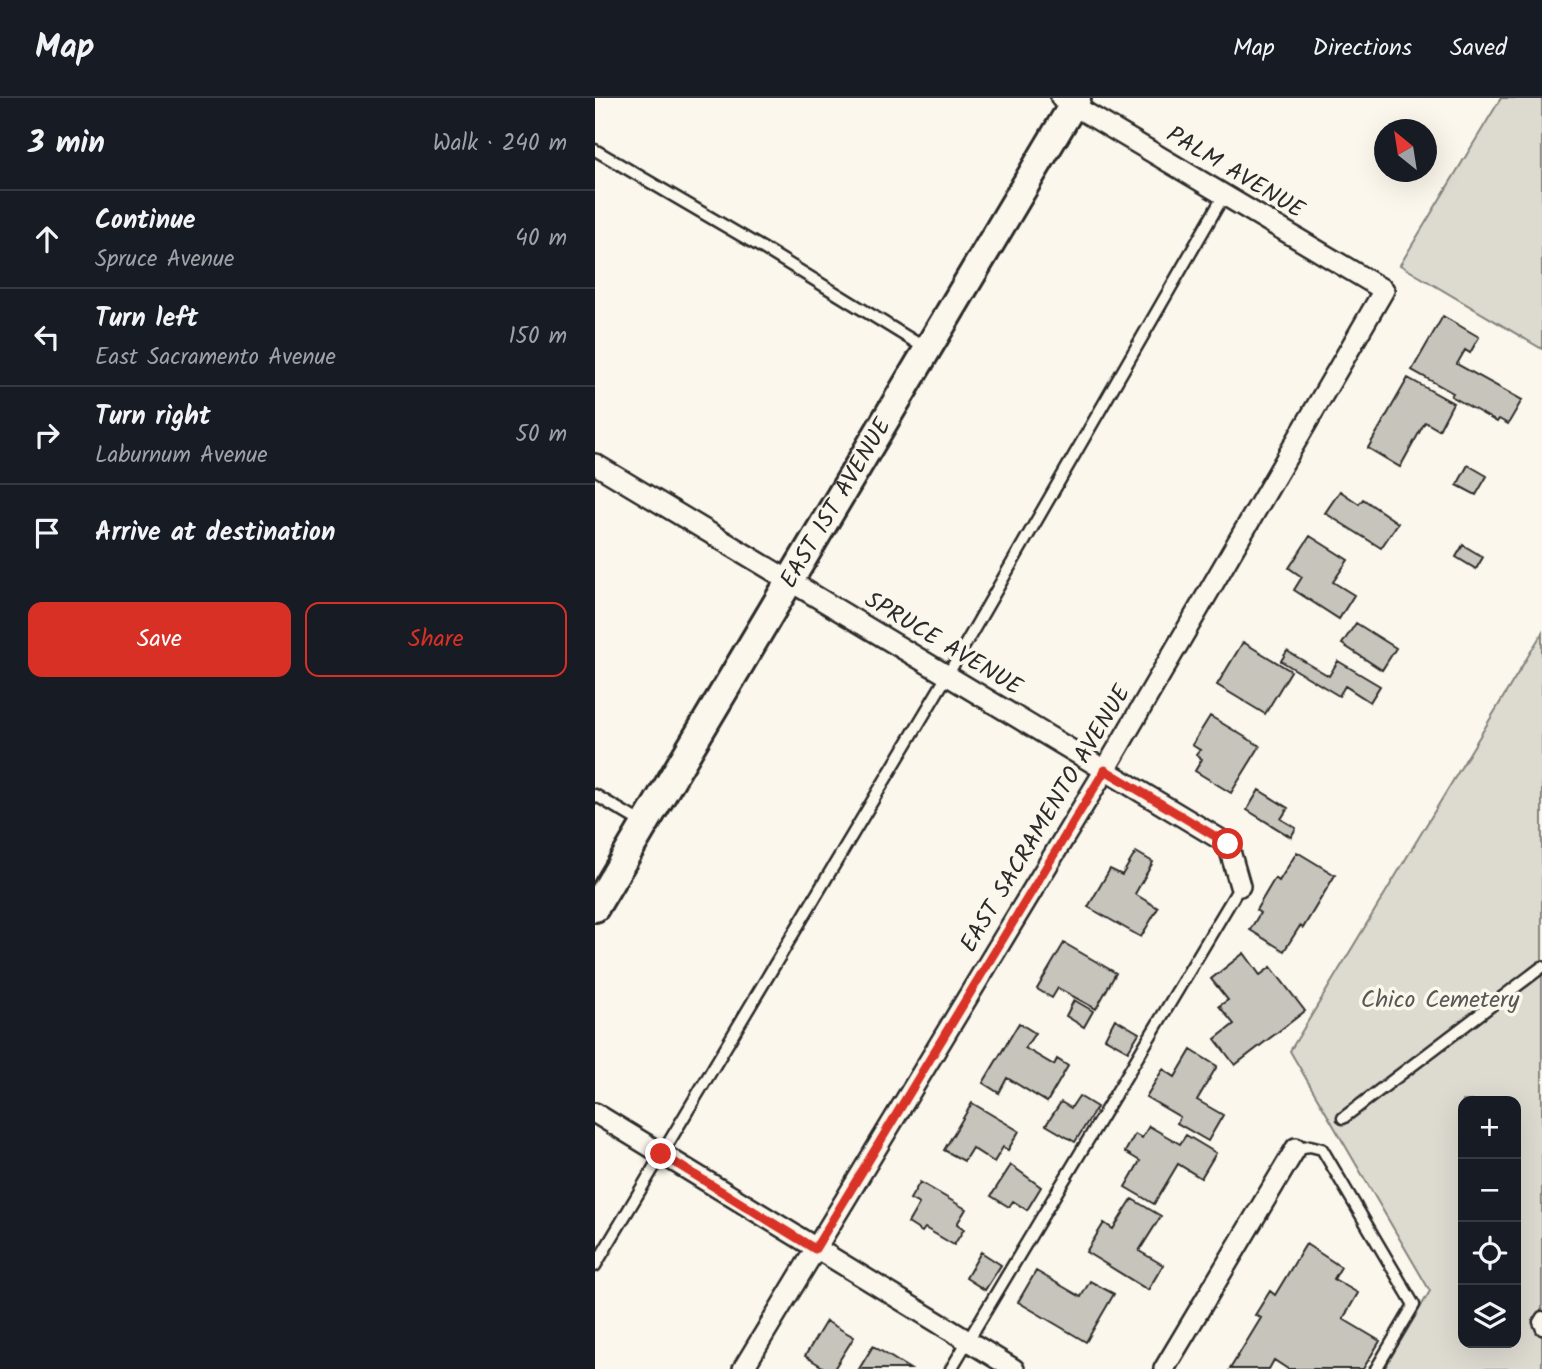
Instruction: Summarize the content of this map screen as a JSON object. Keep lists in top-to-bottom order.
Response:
{
  "streets": {
    "street": [
      "PALM AVENUE",
      "EAST 1ST AVENUE",
      "SPRUCE AVENUE",
      "EAST SACRAMENTO AVENUE"
    ]
  },
  "crossings": [
    ["PALM AVENUE", "EAST 1ST AVENUE"],
    ["PALM AVENUE", "EAST SACRAMENTO AVENUE"],
    ["EAST 1ST AVENUE", "SPRUCE AVENUE"],
    ["SPRUCE AVENUE", "EAST SACRAMENTO AVENUE"]
  ],
  "parks": ["Chico Cemetery"],
  "north": "top left",
  "page": {
    "header": "Map",
    "nav": ["Map", "Directions", "Saved"],
    "heading": ["3 min", "Walk · 240 m"],
    "list": [
      ["Continue", "Spruce Avenue", "40 m"],
      ["Turn left", "East Sacramento Avenue", "150 m"],
      ["Turn right", "Laburnum Avenue", "50 m"],
      "Arrive at destination"
    ],
    "buttons": ["Save", "Share"],
    "map_buttons": ["+", "−"]
  }
}
